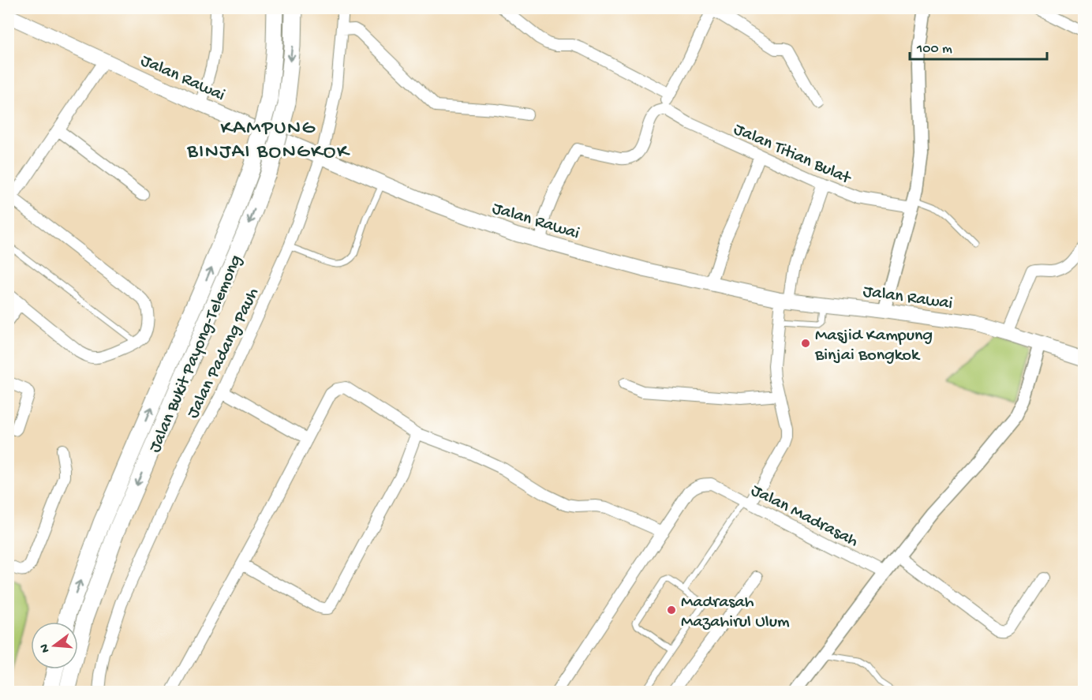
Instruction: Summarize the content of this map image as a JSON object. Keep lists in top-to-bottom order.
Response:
{
  "streets": {
    "highway": ["Jalan Bukit Payong-Telemong"],
    "main road": ["Jalan Rawai"],
    "street": ["Jalan Titian Bulat", "Jalan Padang Pauh", "Jalan Madrasah"]
  },
  "crossings": [
    ["Jalan Rawai", "Jalan Padang Pauh"]
  ],
  "districts": ["KAMPUNG BINJAI BONGKOK"],
  "places": ["Masjid Kampung Binjai Bongkok", "Madrasah Mazahirul Ulum"],
  "scale_bar": "100 m",
  "north": "left"
}
